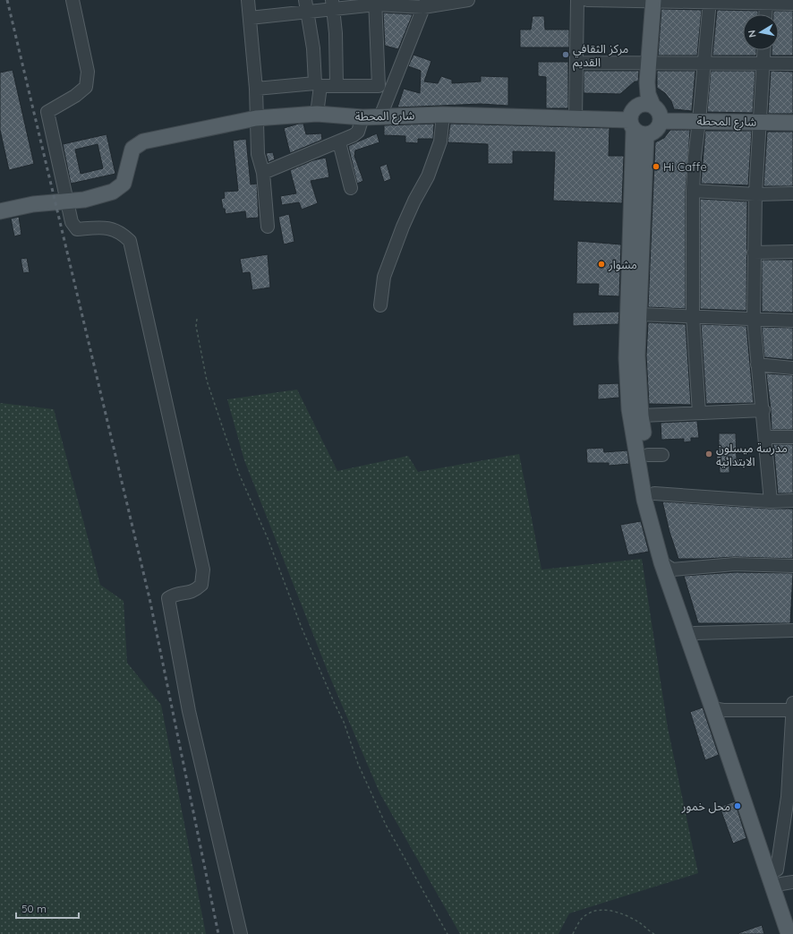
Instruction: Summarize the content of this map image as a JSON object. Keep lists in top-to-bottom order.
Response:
{
  "streets": {
    "main road": ["شارع المحطة"]
  },
  "places": [
    "مركز الثقافي القديم",
    "Hi Caffe",
    "مشوار",
    "مدرسة ميسلون الابتدائية",
    "محل خمور"
  ],
  "scale_bar": "50 m",
  "north": "left"
}
